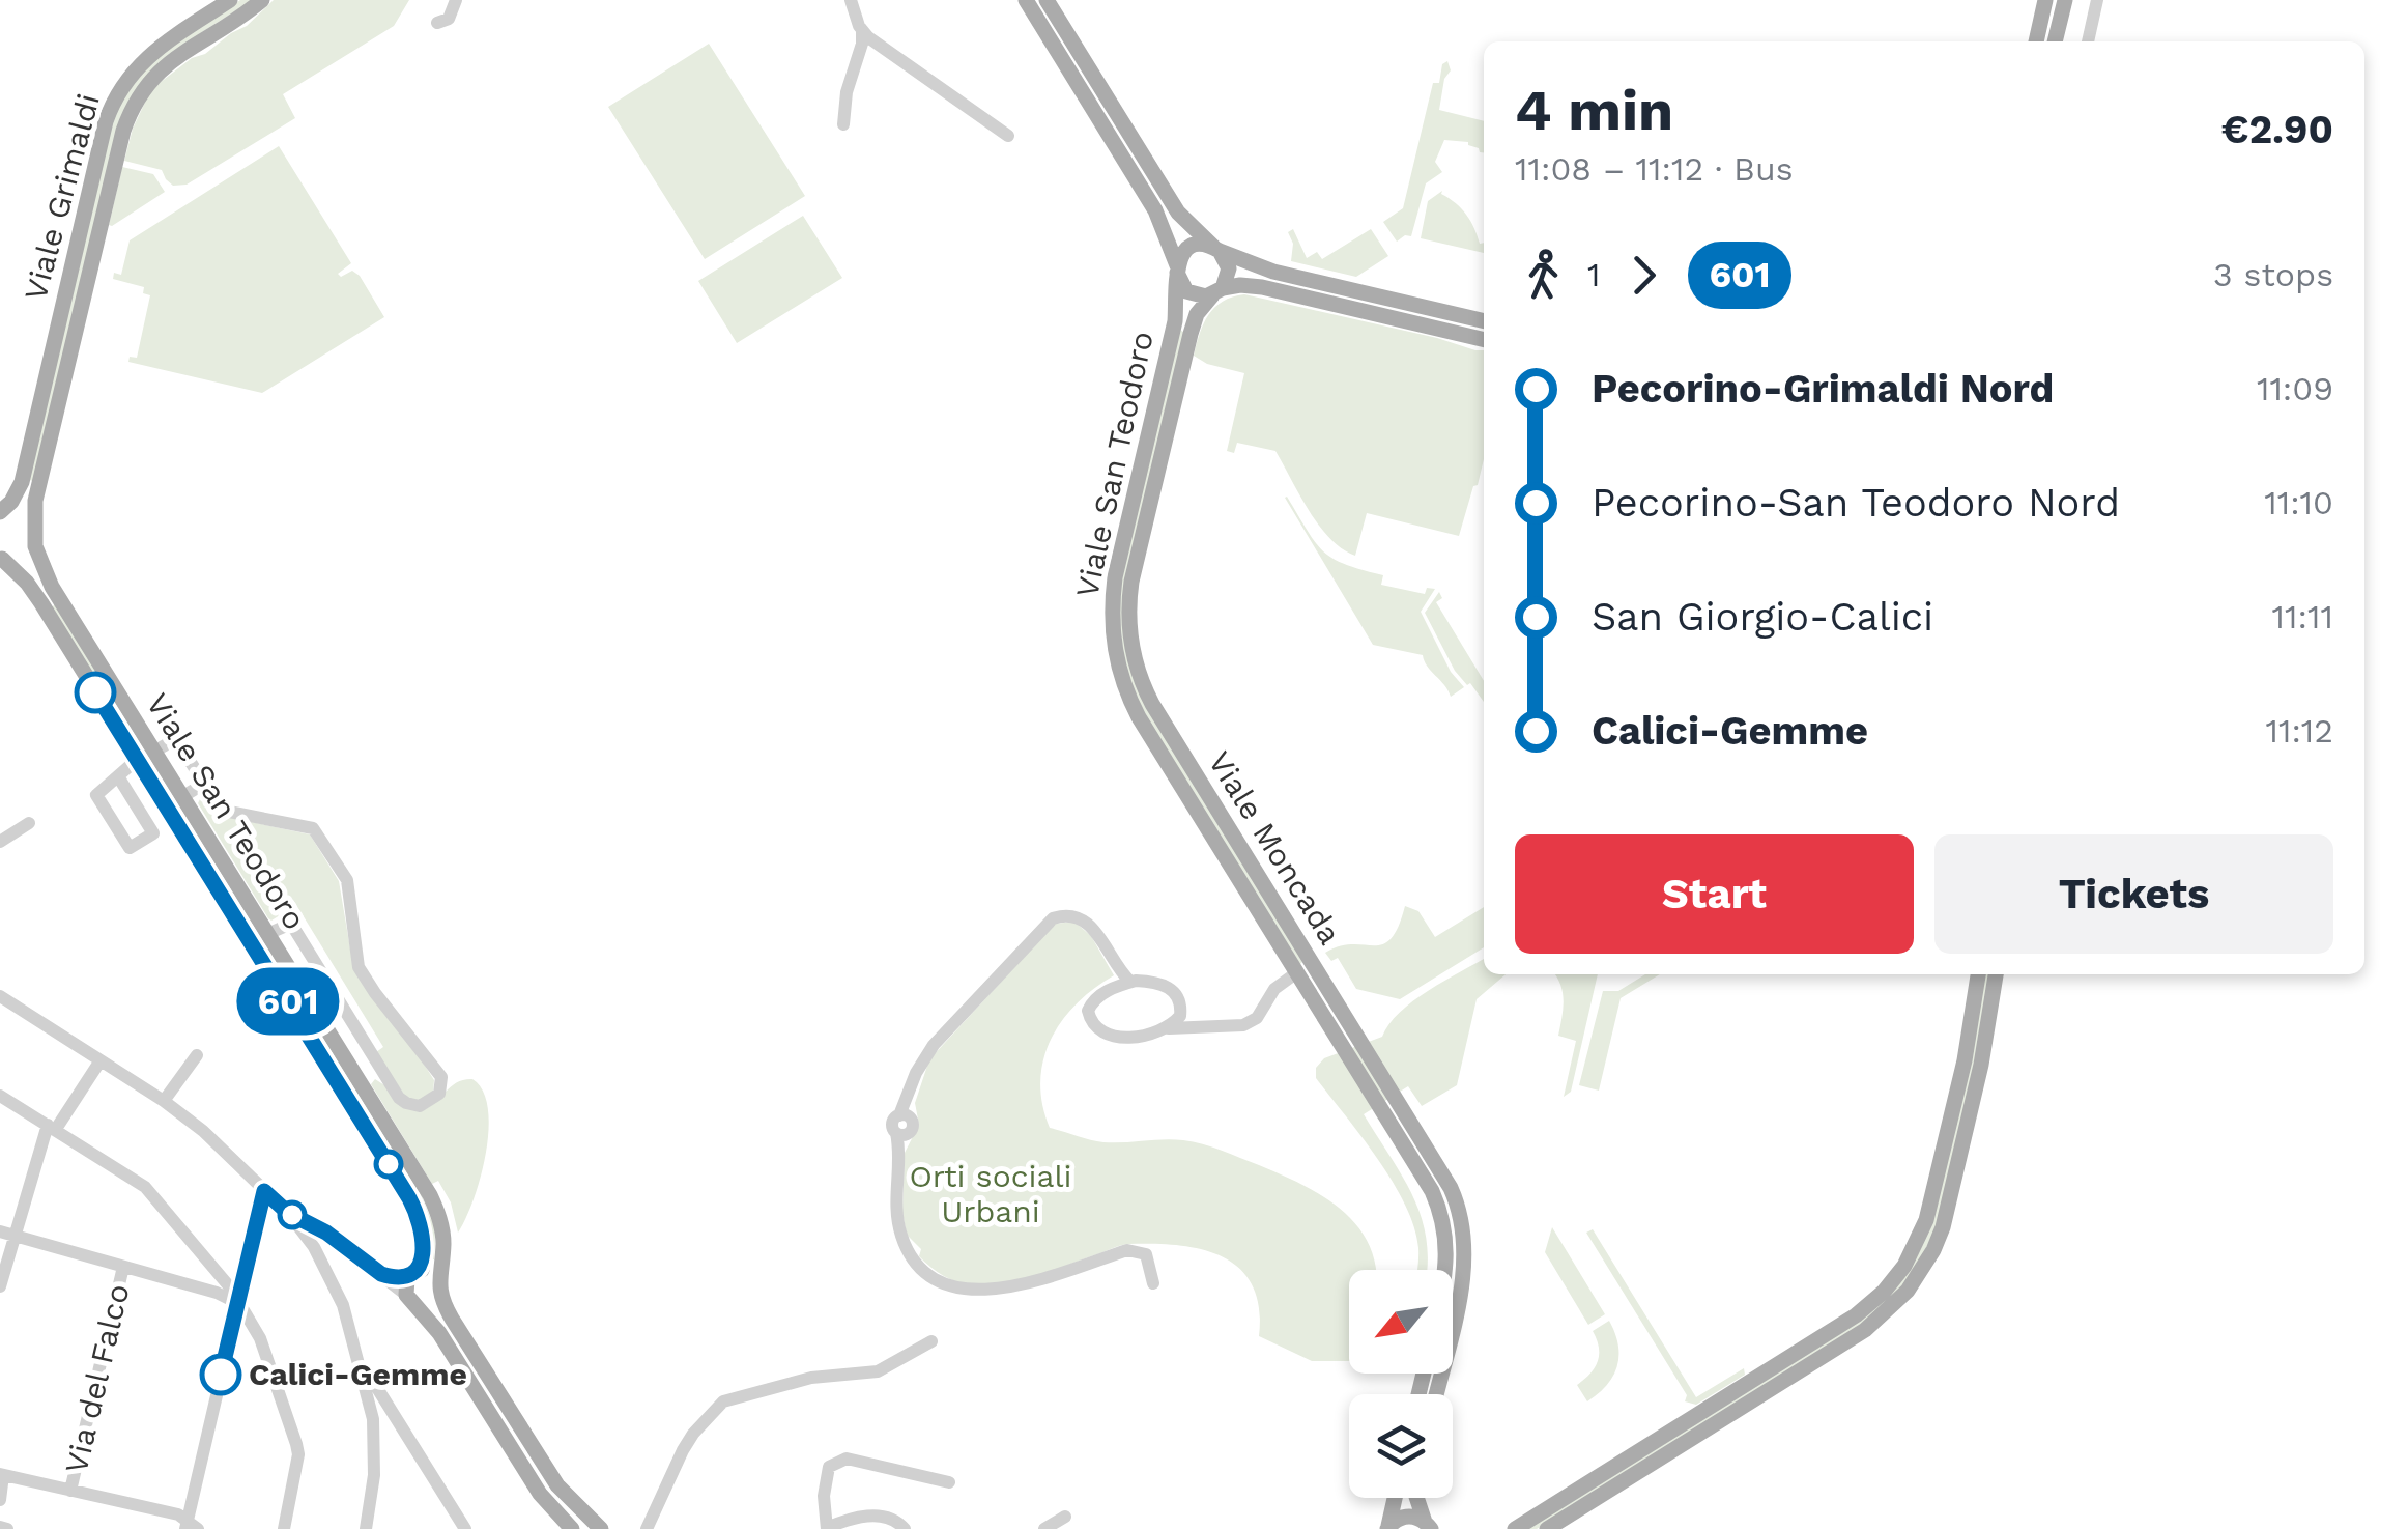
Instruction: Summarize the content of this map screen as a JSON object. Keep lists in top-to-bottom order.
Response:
{
  "streets": {
    "main road": ["Viale Grimaldi", "Viale San Teodoro", "Viale Moncada"],
    "street": ["Via del Falco"]
  },
  "crossings": [
    ["Viale San Teodoro", "Viale Moncada"]
  ],
  "parks": ["Orti sociali Urbani"],
  "places": ["Calici-Gemme"],
  "lines": ["bus line 601"],
  "north": "bottom left",
  "page": {
    "on_map": "601",
    "heading": ["4 min", "11:08 – 11:12 · Bus", "€2.90"],
    "legs": ["1", "601", "3 stops"],
    "list": [
      {
        "name": "Pecorino-Grimaldi Nord",
        "value": "11:09"
      },
      {
        "name": "Pecorino-San Teodoro Nord",
        "value": "11:10"
      },
      {
        "name": "San Giorgio-Calici",
        "value": "11:11"
      },
      {
        "name": "Calici-Gemme",
        "value": "11:12"
      }
    ],
    "buttons": ["Start", "Tickets"]
  }
}
